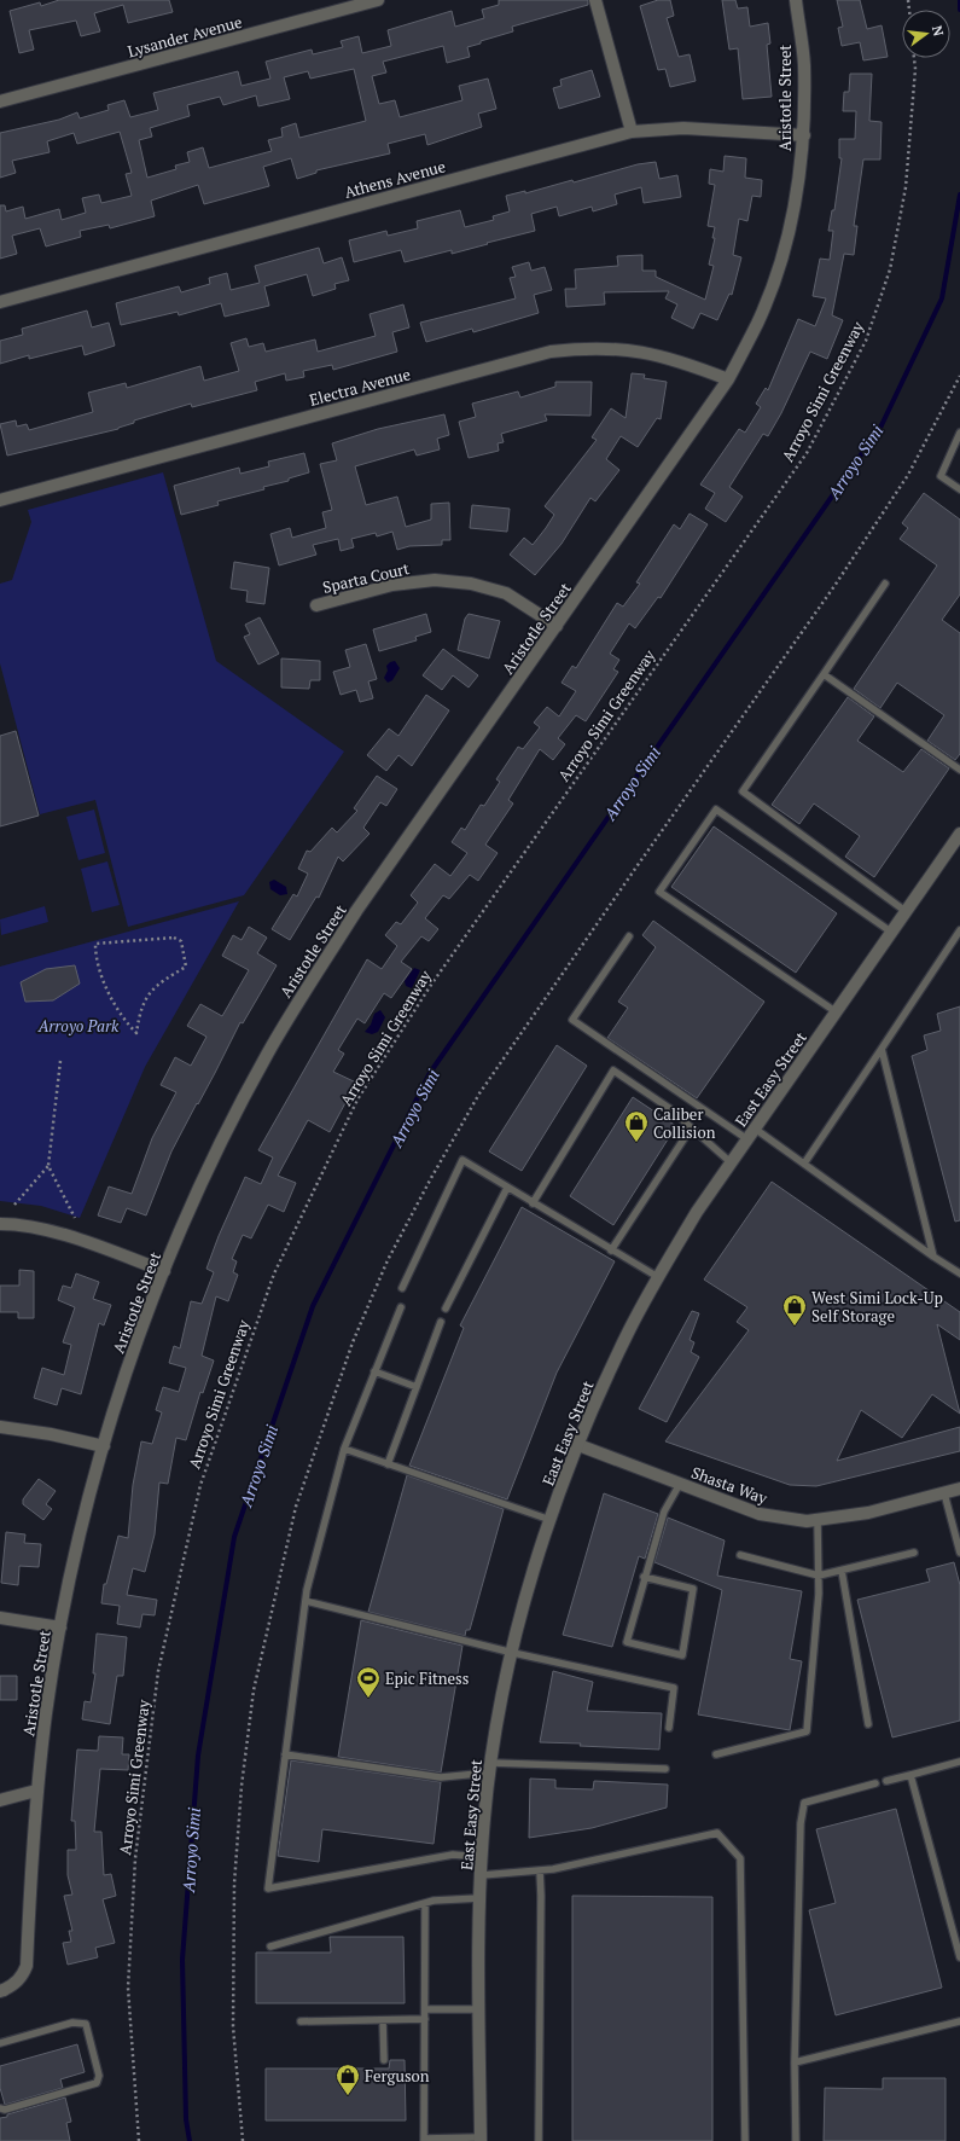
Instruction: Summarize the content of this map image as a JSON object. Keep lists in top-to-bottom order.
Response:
{
  "streets": {
    "street": [
      "Lysander Avenue",
      "Aristotle Street",
      "Athens Avenue",
      "Electra Avenue",
      "Sparta Court",
      "East Easy Street",
      "Shasta Way"
    ],
    "path": ["Arroyo Simi Greenway"]
  },
  "crossings": [
    ["Aristotle Street", "Athens Avenue"],
    ["Aristotle Street", "Electra Avenue"],
    ["Aristotle Street", "Sparta Court"],
    ["East Easy Street", "Shasta Way"]
  ],
  "water": ["Arroyo Simi"],
  "parks": ["Arroyo Park"],
  "places": {
    "shop": ["Caliber Collision", "West Simi Lock-Up Self Storage", "Ferguson"],
    "sports": ["Epic Fitness"]
  },
  "north": "right"
}
